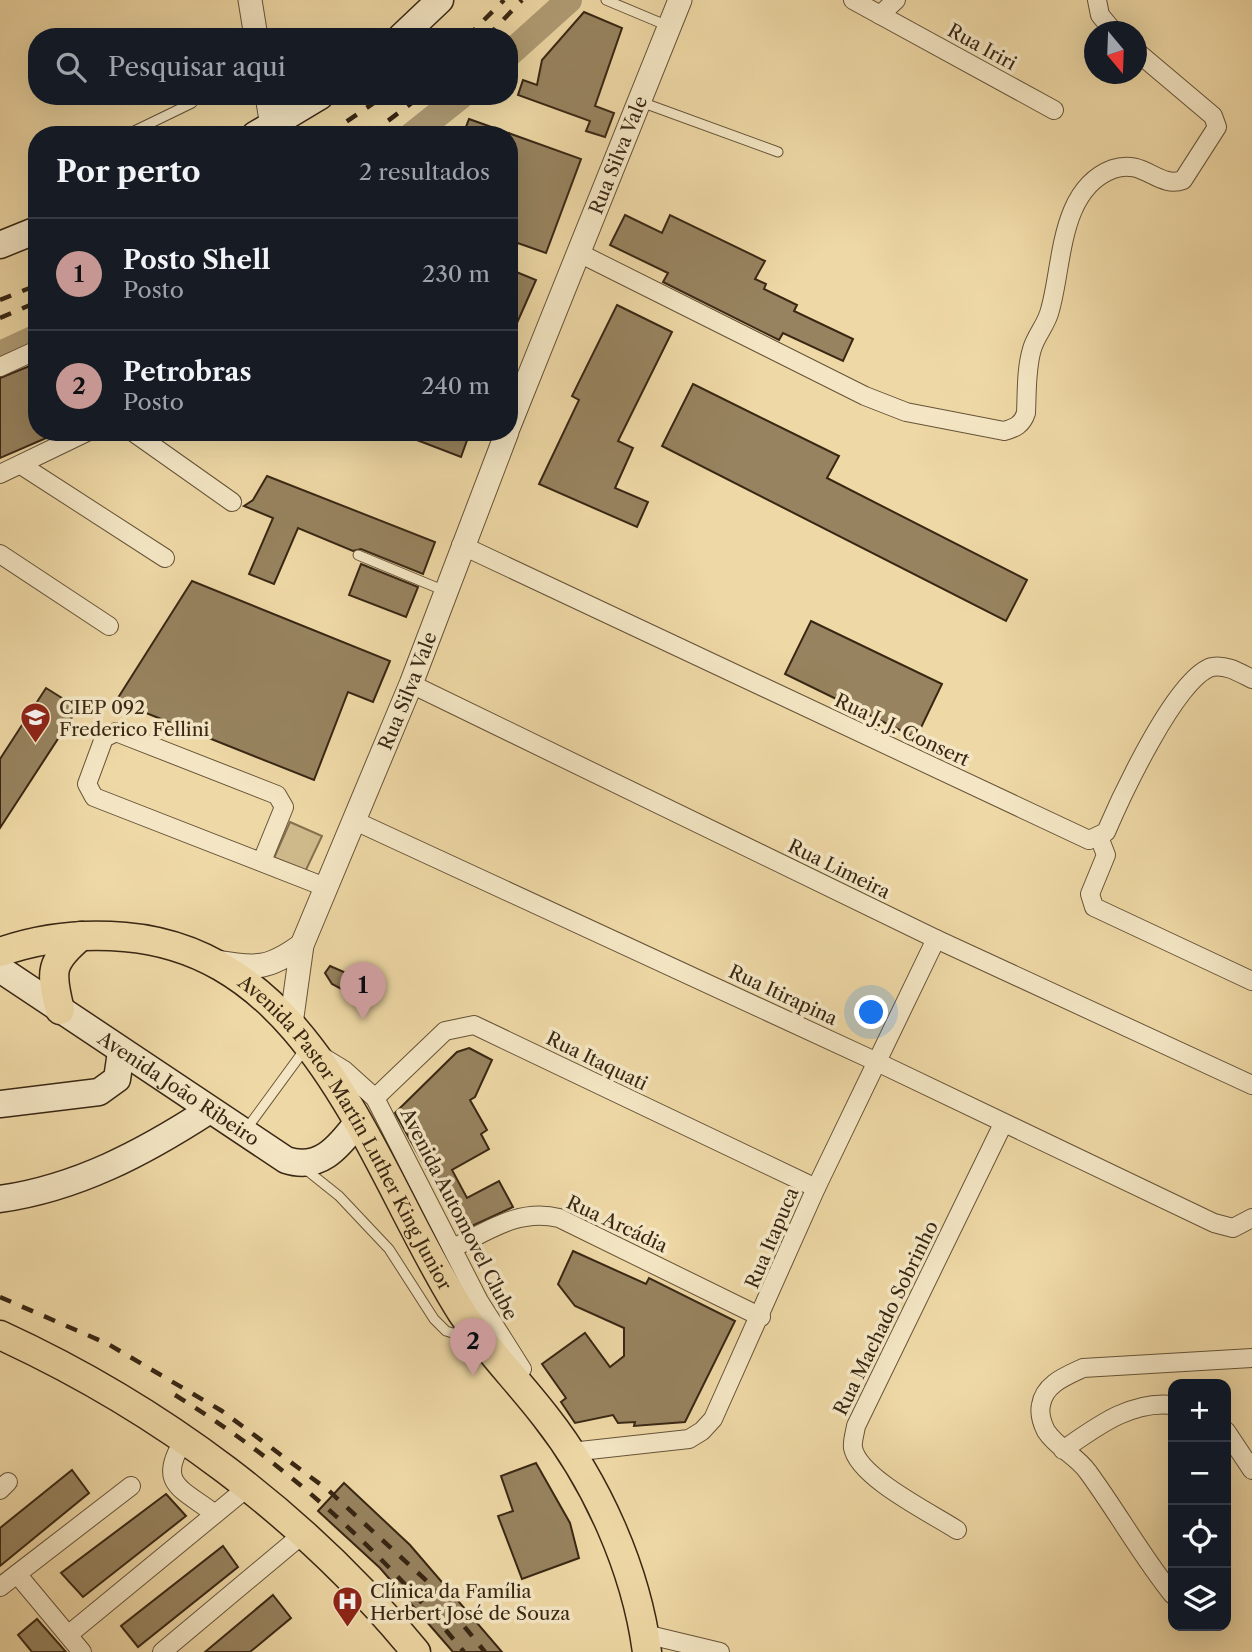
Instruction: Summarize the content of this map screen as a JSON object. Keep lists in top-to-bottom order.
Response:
{
  "streets": {
    "main road": ["Avenida João Ribeiro", "Avenida Pastor Martin Luther King Junior"],
    "street": [
      "Rua Iriri",
      "Rua Silva Vale",
      "Rua J. J. Consert",
      "Rua Limeira",
      "Rua Itirapina",
      "Rua Itaquati",
      "Avenida Automovel Clube",
      "Rua Arcádia",
      "Rua Itapuca",
      "Rua Machado Sobrinho"
    ]
  },
  "crossings": [
    ["Rua Silva Vale", "Rua J. J. Consert"],
    ["Rua Silva Vale", "Rua Limeira"],
    ["Rua Silva Vale", "Rua Itirapina"],
    ["Rua Silva Vale", "Avenida Pastor Martin Luther King Junior"],
    ["Rua Silva Vale", "Avenida Automovel Clube"],
    ["Rua Limeira", "Rua Itapuca"],
    ["Rua Itirapina", "Rua Itapuca"],
    ["Rua Itirapina", "Rua Machado Sobrinho"],
    ["Rua Itaquati", "Avenida Automovel Clube"],
    ["Rua Itaquati", "Rua Itapuca"],
    ["Avenida Pastor Martin Luther King Junior", "Avenida Automovel Clube"],
    ["Avenida Pastor Martin Luther King Junior", "Rua Itapuca"],
    ["Avenida Automovel Clube", "Rua Arcádia"],
    ["Rua Arcádia", "Rua Itapuca"]
  ],
  "places": {
    "school or university": ["CIEP 092 Frederico Fellini"],
    "hospital": ["Clínica da Família Herbert José de Souza"]
  },
  "north": "bottom",
  "page": {
    "search": "Pesquisar aqui",
    "heading": ["Por perto", "2 resultados"],
    "list": [
      {
        "mark": "1",
        "name": "Posto Shell",
        "note": "Posto",
        "value": "230 m"
      },
      {
        "mark": "2",
        "name": "Petrobras",
        "note": "Posto",
        "value": "240 m"
      }
    ],
    "pins": ["1", "2"],
    "map_buttons": ["+", "−"]
  }
}
